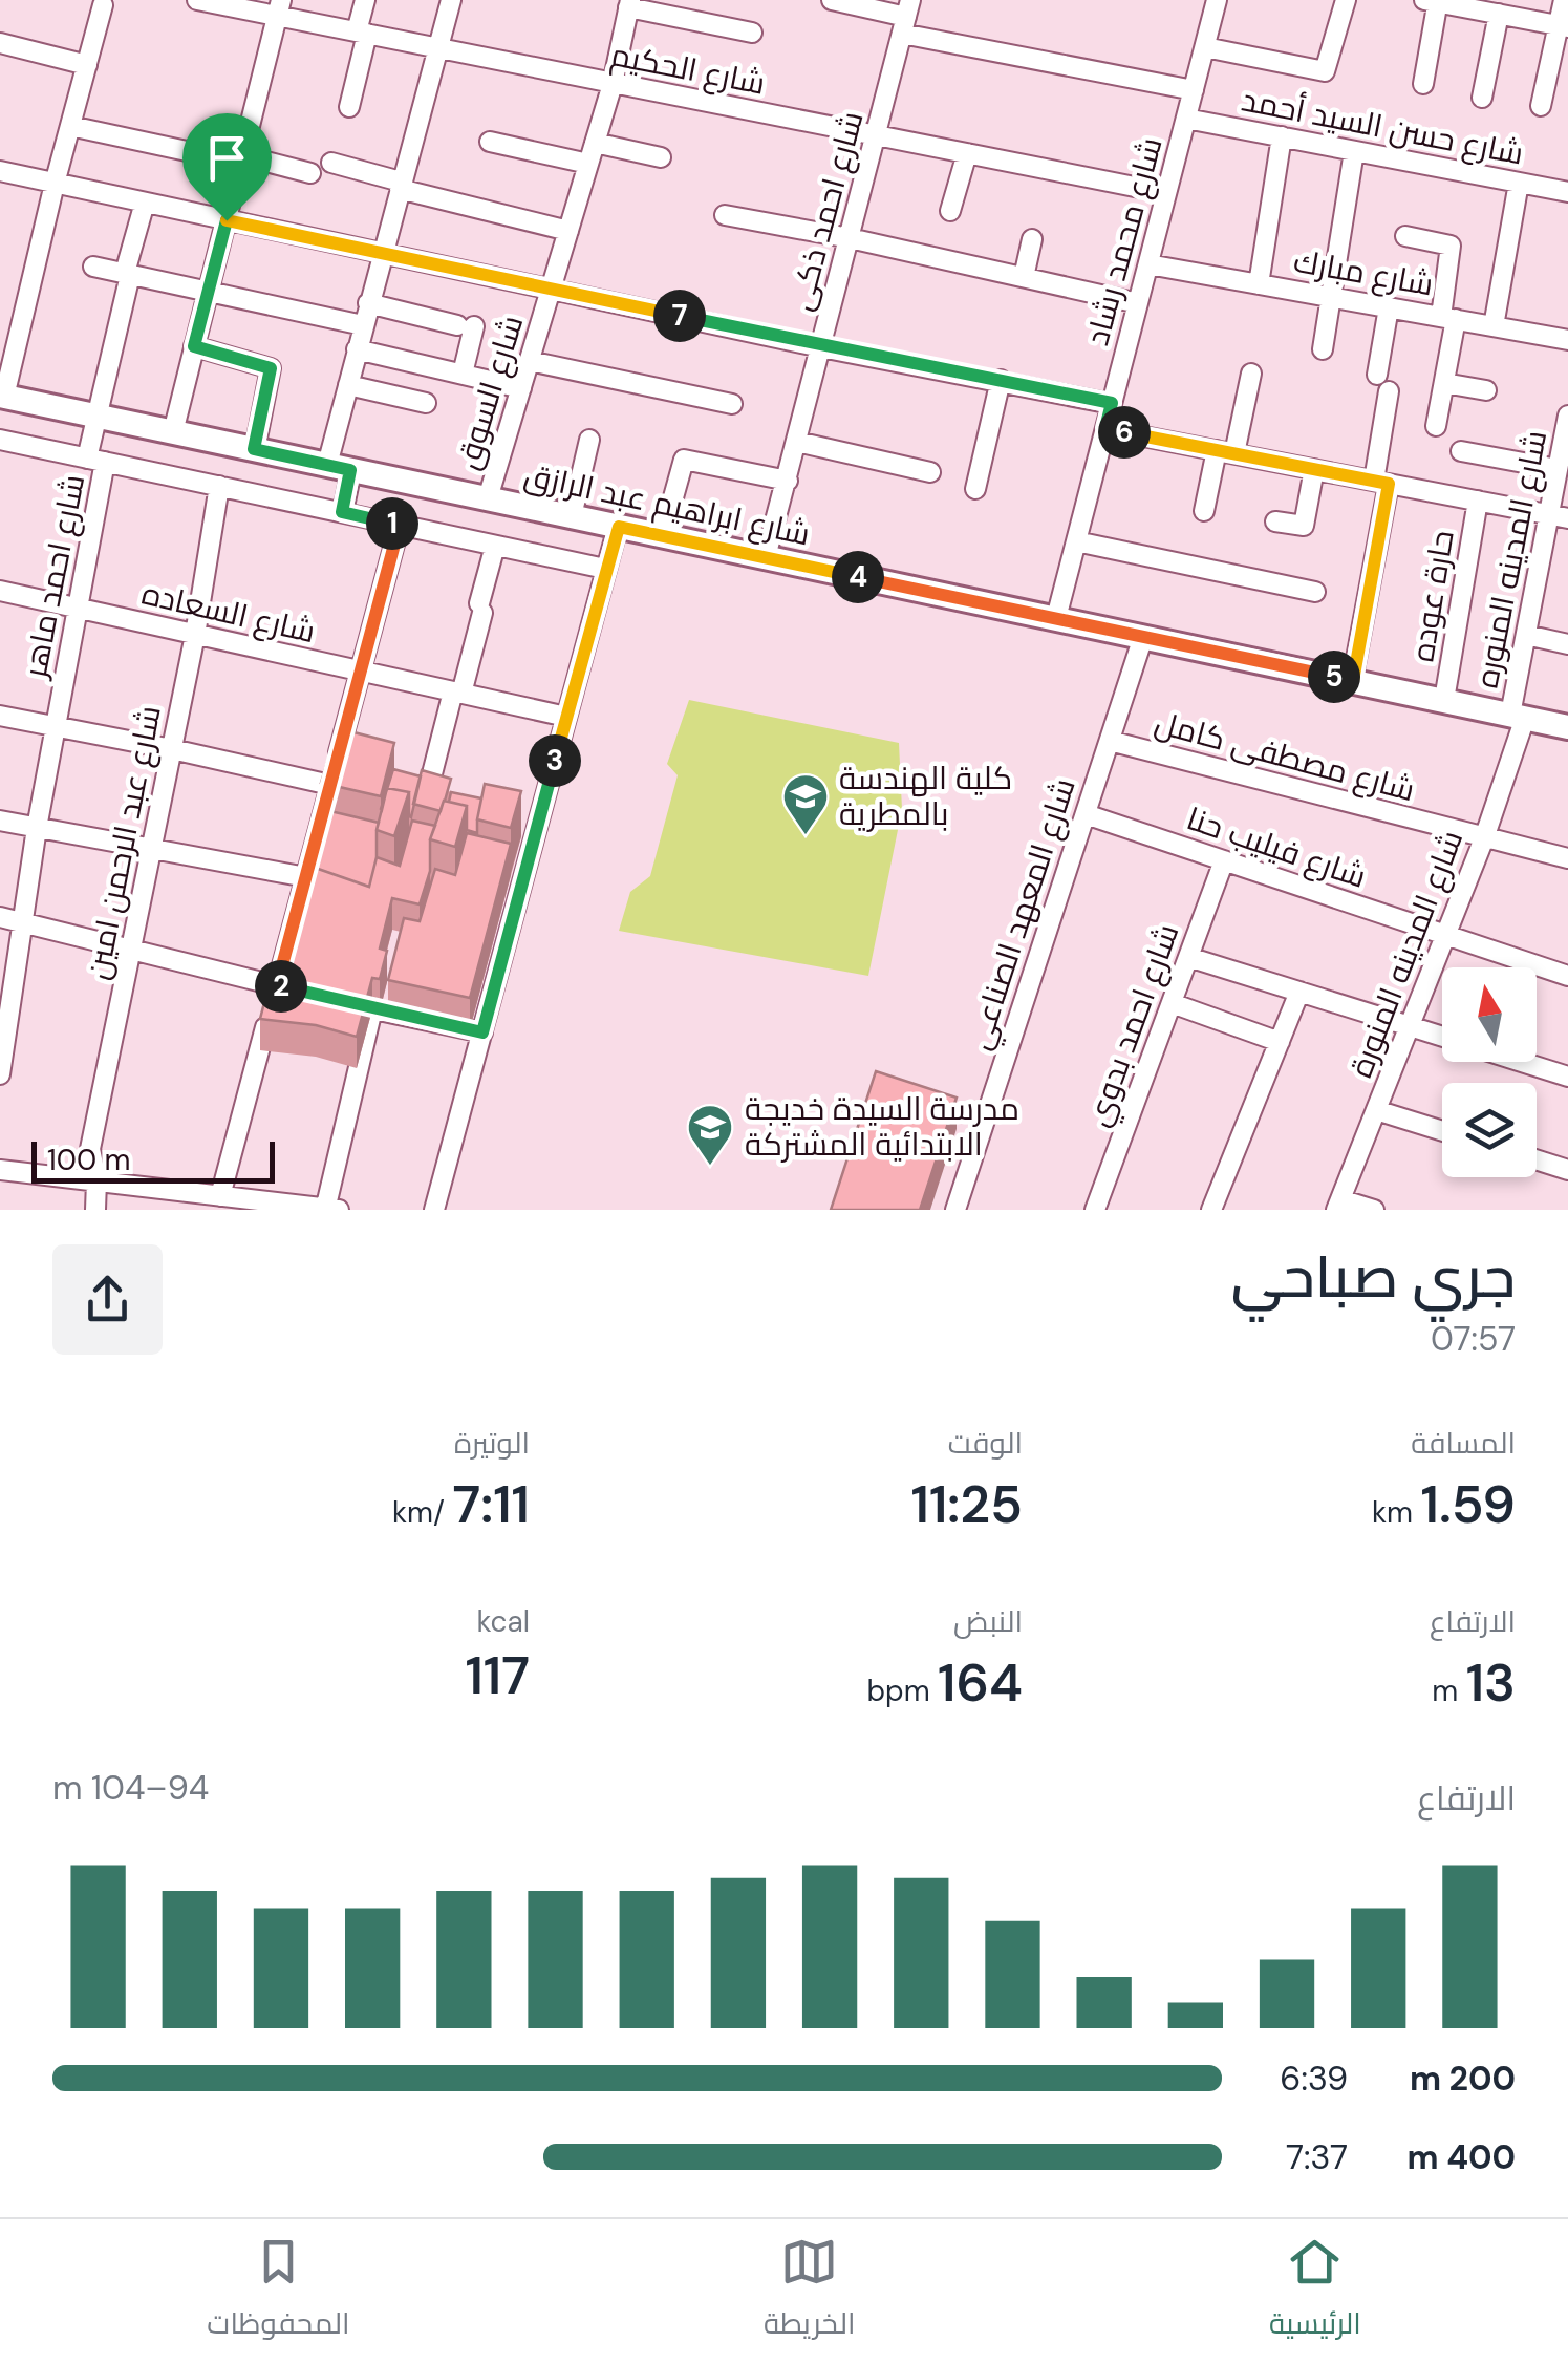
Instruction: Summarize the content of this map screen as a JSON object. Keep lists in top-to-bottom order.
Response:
{
  "streets": {
    "main road": ["شارع ابراهيم عبد الرازق"],
    "street": [
      "شارع الحكيم",
      "شارع حسن السيد أحمد",
      "شارع احمد ذكى",
      "شارع محمد رشاد",
      "شارع مبارك",
      "شارع السوق",
      "شارع المدينه المنوره",
      "شارع احمد ماهر",
      "حارة عوده",
      "شارع السعاده",
      "شارع مصطفى كامل",
      "شارع عبد الرحمن امين",
      "شارع فيليب حنا",
      "شارع المعهد الصناعي",
      "شارع المدينه المنورة",
      "شارع احمد بدوي"
    ]
  },
  "crossings": [
    ["شارع الحكيم", "شارع احمد ذكى"],
    ["شارع الحكيم", "شارع محمد رشاد"],
    ["شارع الحكيم", "شارع السوق"],
    ["شارع حسن السيد أحمد", "شارع محمد رشاد"],
    ["شارع احمد ذكى", "شارع ابراهيم عبد الرازق"],
    ["شارع محمد رشاد", "شارع مبارك"],
    ["شارع محمد رشاد", "شارع ابراهيم عبد الرازق"],
    ["شارع السوق", "شارع ابراهيم عبد الرازق"],
    ["شارع ابراهيم عبد الرازق", "شارع المدينه المنوره"],
    ["شارع ابراهيم عبد الرازق", "شارع احمد ماهر"],
    ["شارع ابراهيم عبد الرازق", "حارة عوده"],
    ["شارع ابراهيم عبد الرازق", "شارع المعهد الصناعي"],
    ["شارع ابراهيم عبد الرازق", "شارع المدينه المنورة"],
    ["شارع المدينه المنوره", "شارع المدينه المنورة"],
    ["شارع احمد ماهر", "شارع السعاده"],
    ["شارع السعاده", "شارع عبد الرحمن امين"],
    ["شارع مصطفى كامل", "شارع المعهد الصناعي"],
    ["شارع مصطفى كامل", "شارع المدينه المنورة"],
    ["شارع فيليب حنا", "شارع المعهد الصناعي"],
    ["شارع فيليب حنا", "شارع المدينه المنورة"],
    ["شارع فيليب حنا", "شارع احمد بدوي"]
  ],
  "places": {
    "school or university": ["كلية الهندسة بالمطرية", "مدرسة السيدة خديجة الابتدائية المشتركة"]
  },
  "scale_bar": "100 m",
  "north": "top",
  "page": {
    "pins": [
      "7",
      "6",
      "1",
      "4",
      "5",
      "3",
      "2"
    ],
    "scale": "100 m",
    "heading": ["جري صباحي", "07:57"],
    "stats": [
      ["المسافة", "1.59 km"],
      ["الوقت", "11:25"],
      ["الوتيرة", "7:11 /km"],
      ["الارتفاع", "13 m"],
      ["النبض", "164 bpm"],
      ["kcal", "117"]
    ],
    "chart": ["الارتفاع", "94–104 m"],
    "list": [
      {
        "name": "200 m",
        "note": "6:39"
      },
      {
        "name": "400 m",
        "note": "7:37"
      }
    ],
    "tabs": ["الرئيسية", "الخريطة", "المحفوظات"]
  }
}
